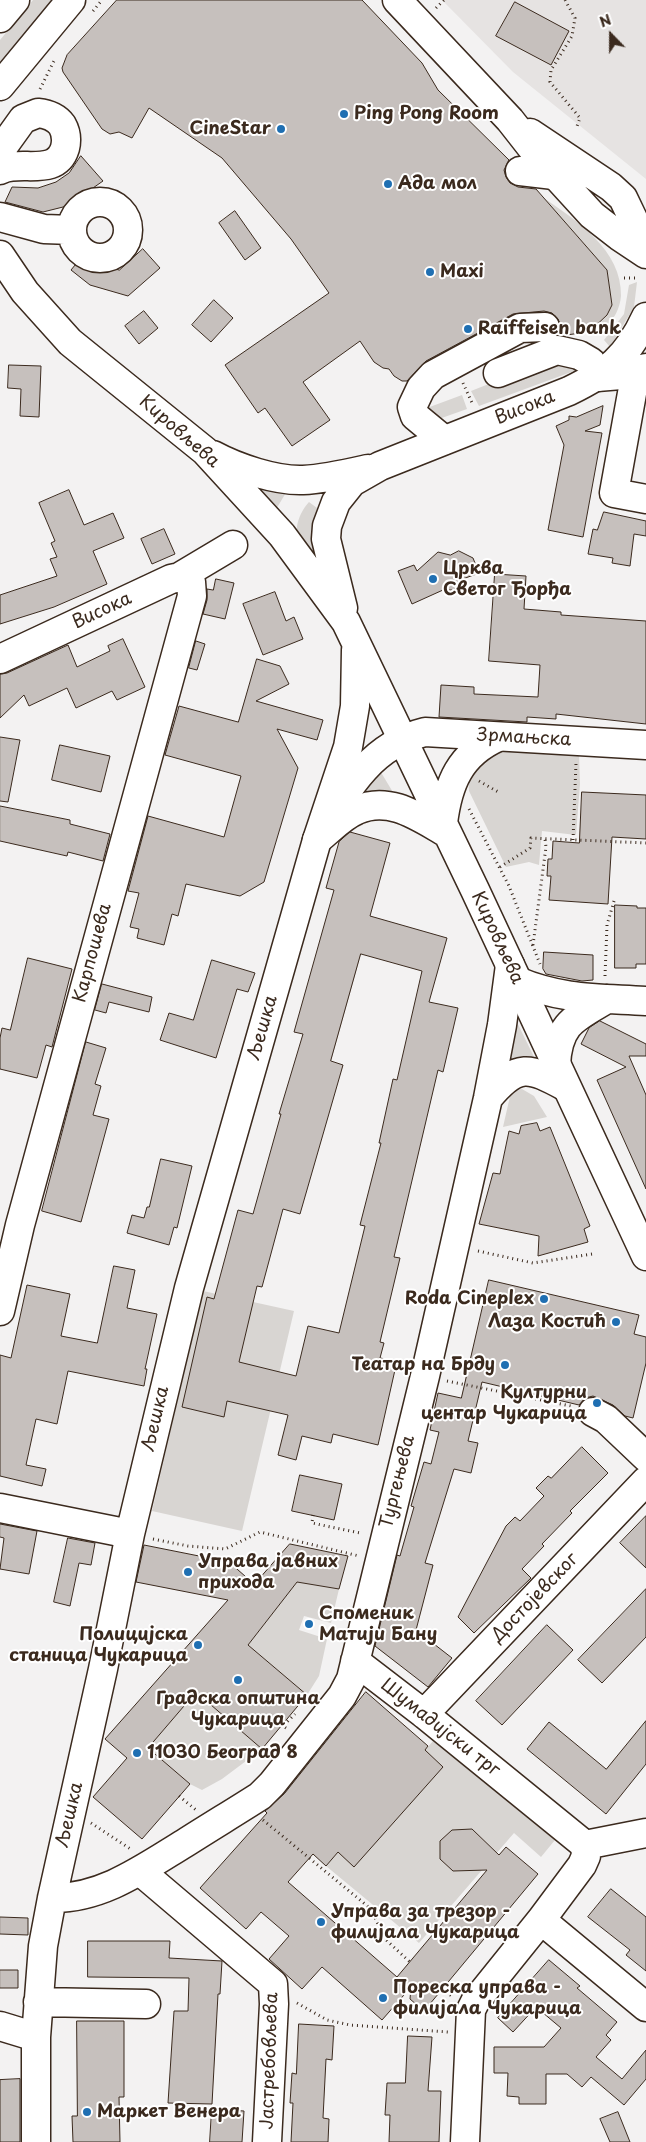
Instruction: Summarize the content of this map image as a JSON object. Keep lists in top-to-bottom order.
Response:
{
  "streets": {
    "street": [
      "Висока",
      "Кировљева",
      "Зрмањска",
      "Карпошева",
      "Љешка",
      "Тургењева",
      "Достојевског",
      "Шумадијски трг",
      "Јастребовљева"
    ]
  },
  "crossings": [
    ["Висока", "Кировљева"],
    ["Висока", "Карпошева"],
    ["Кировљева", "Зрмањска"],
    ["Кировљева", "Љешка"],
    ["Кировљева", "Тургењева"],
    ["Зрмањска", "Љешка"],
    ["Тургењева", "Шумадијски трг"],
    ["Достојевског", "Шумадијски трг"]
  ],
  "places": [
    "Ping Pong Room",
    "CineStar",
    "Ада мол",
    "Maxi",
    "Raiffeisen bank",
    "Црква Светог Ђорђа",
    "Roda Cineplex",
    "Лаза Костић",
    "Театар на Брду",
    "Културни центар Чукарица",
    "Управа јавних прихода",
    "Споменик Матији Бану",
    "Полицијска станица Чукарица",
    "Градска општина Чукарица",
    "11030 Београд 8",
    "Управа за трезор - филијала Чукарица",
    "Пореска управа - филијала Чукарица",
    "Маркет Венера"
  ],
  "north": "top"
}
